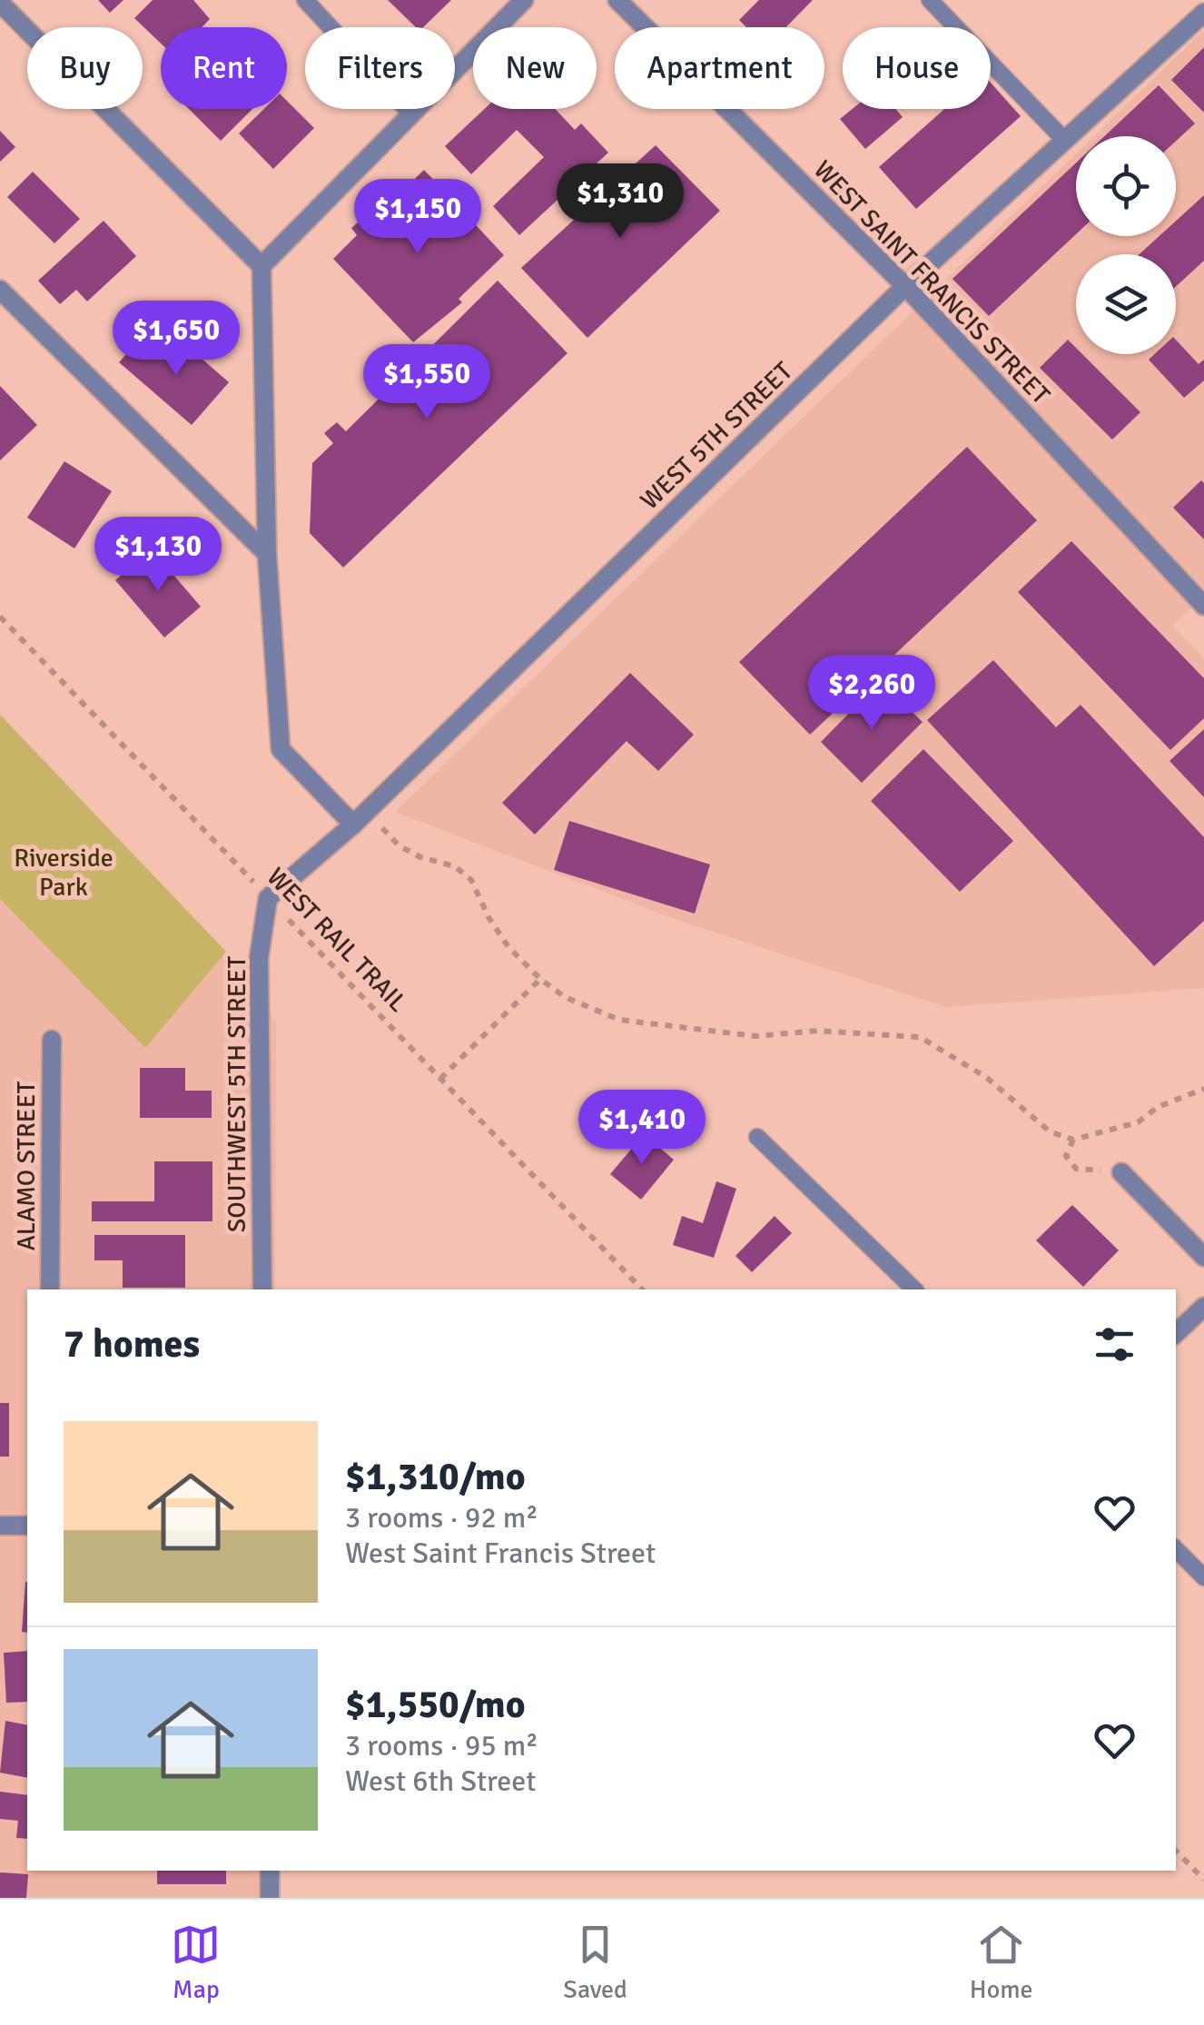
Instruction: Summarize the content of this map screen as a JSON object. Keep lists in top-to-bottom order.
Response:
{
  "streets": {
    "street": [
      "WEST SAINT FRANCIS STREET",
      "WEST 5TH STREET",
      "SOUTHWEST 5TH STREET",
      "ALAMO STREET"
    ],
    "path": ["WEST RAIL TRAIL"]
  },
  "crossings": [
    ["WEST SAINT FRANCIS STREET", "WEST 5TH STREET"],
    ["WEST 5TH STREET", "WEST RAIL TRAIL"],
    ["WEST 5TH STREET", "SOUTHWEST 5TH STREET"],
    ["WEST RAIL TRAIL", "SOUTHWEST 5TH STREET"]
  ],
  "parks": ["Riverside Park"],
  "page": {
    "chip": [
      "Buy",
      "Rent",
      "Filters",
      "New",
      "Apartment",
      "House"
    ],
    "price": [
      "$1,310",
      "$1,150",
      "$1,650",
      "$1,550",
      "$1,130",
      "$2,260",
      "$1,410"
    ],
    "heading": "7 homes",
    "list": [
      {
        "name": "$1,310/mo",
        "note": "3 rooms · 92 m² · West Saint Francis Street"
      },
      {
        "name": "$1,550/mo",
        "note": "3 rooms · 95 m² · West 6th Street"
      }
    ],
    "tabs": ["Map", "Saved", "Home"]
  }
}
